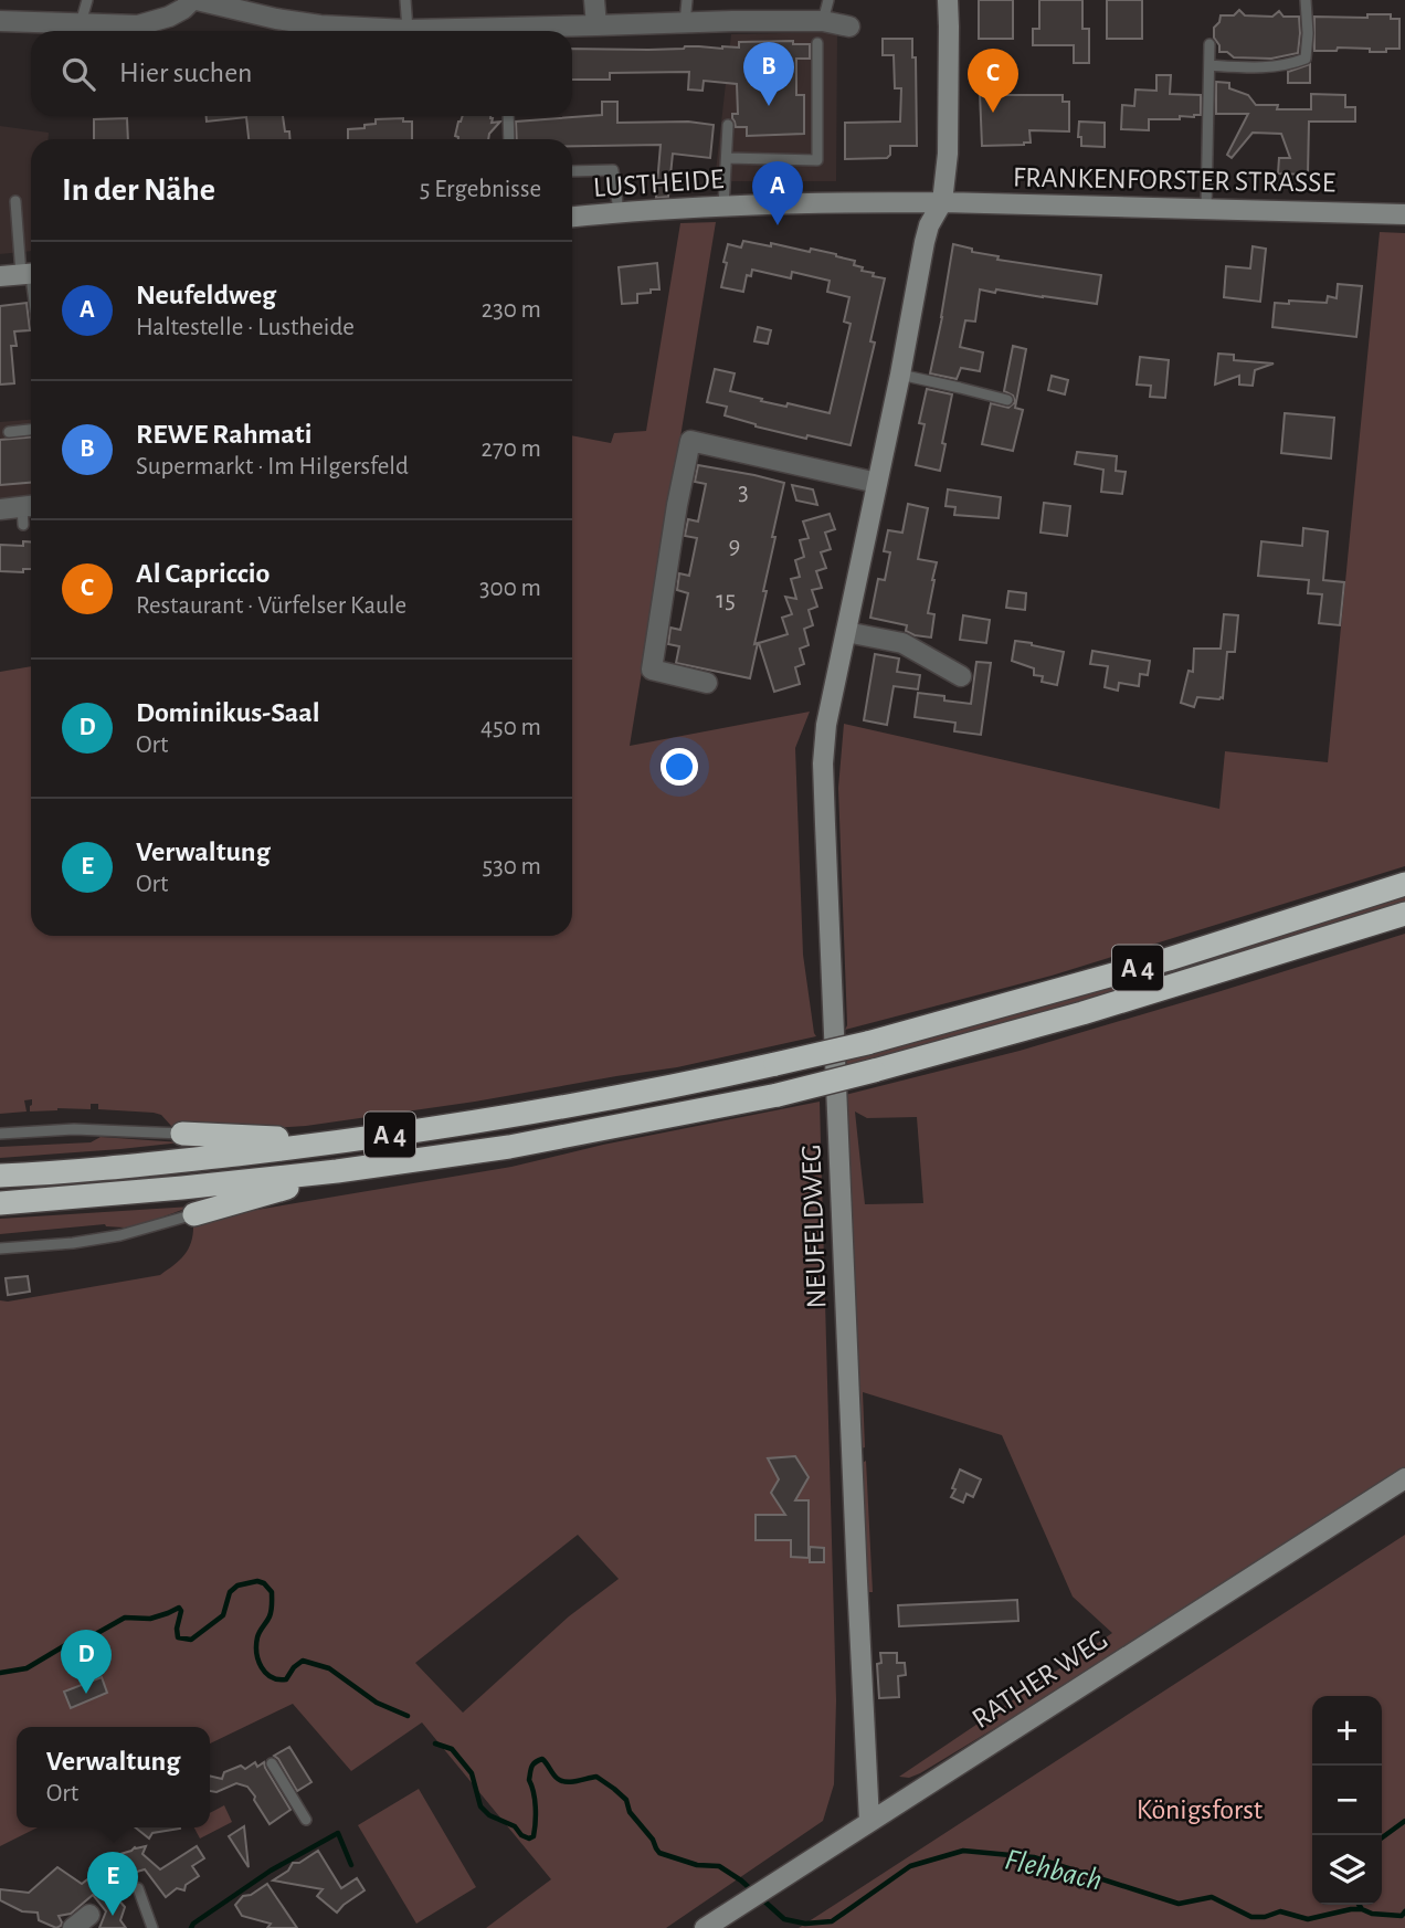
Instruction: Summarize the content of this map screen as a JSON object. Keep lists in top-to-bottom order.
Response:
{
  "streets": {
    "highway": ["A 4"],
    "main road": [
      "FRANKENFORSTER STRASSE",
      "LUSTHEIDE",
      "NEUFELDWEG",
      "RATHER WEG"
    ]
  },
  "crossings": [
    ["FRANKENFORSTER STRASSE", "LUSTHEIDE"],
    ["FRANKENFORSTER STRASSE", "NEUFELDWEG"],
    ["LUSTHEIDE", "NEUFELDWEG"],
    ["NEUFELDWEG", "RATHER WEG"]
  ],
  "water": ["Flehbach"],
  "parks": ["Königsforst"],
  "house_numbers": ["3", "9", "15"],
  "page": {
    "search": "Hier suchen",
    "pins": [
      "B",
      "C",
      "A",
      "D",
      "E"
    ],
    "heading": ["In der Nähe", "5 Ergebnisse"],
    "list": [
      {
        "mark": "A",
        "name": "Neufeldweg",
        "note": "Haltestelle · Lustheide",
        "value": "230 m"
      },
      {
        "mark": "B",
        "name": "REWE Rahmati",
        "note": "Supermarkt · Im Hilgersfeld",
        "value": "270 m"
      },
      {
        "mark": "C",
        "name": "Al Capriccio",
        "note": "Restaurant · Vürfelser Kaule",
        "value": "300 m"
      },
      {
        "mark": "D",
        "name": "Dominikus-Saal",
        "note": "Ort",
        "value": "450 m"
      },
      {
        "mark": "E",
        "name": "Verwaltung",
        "note": "Ort",
        "value": "530 m"
      }
    ],
    "map_buttons": ["+", "−"],
    "popup": ["Verwaltung", "Ort"]
  }
}
